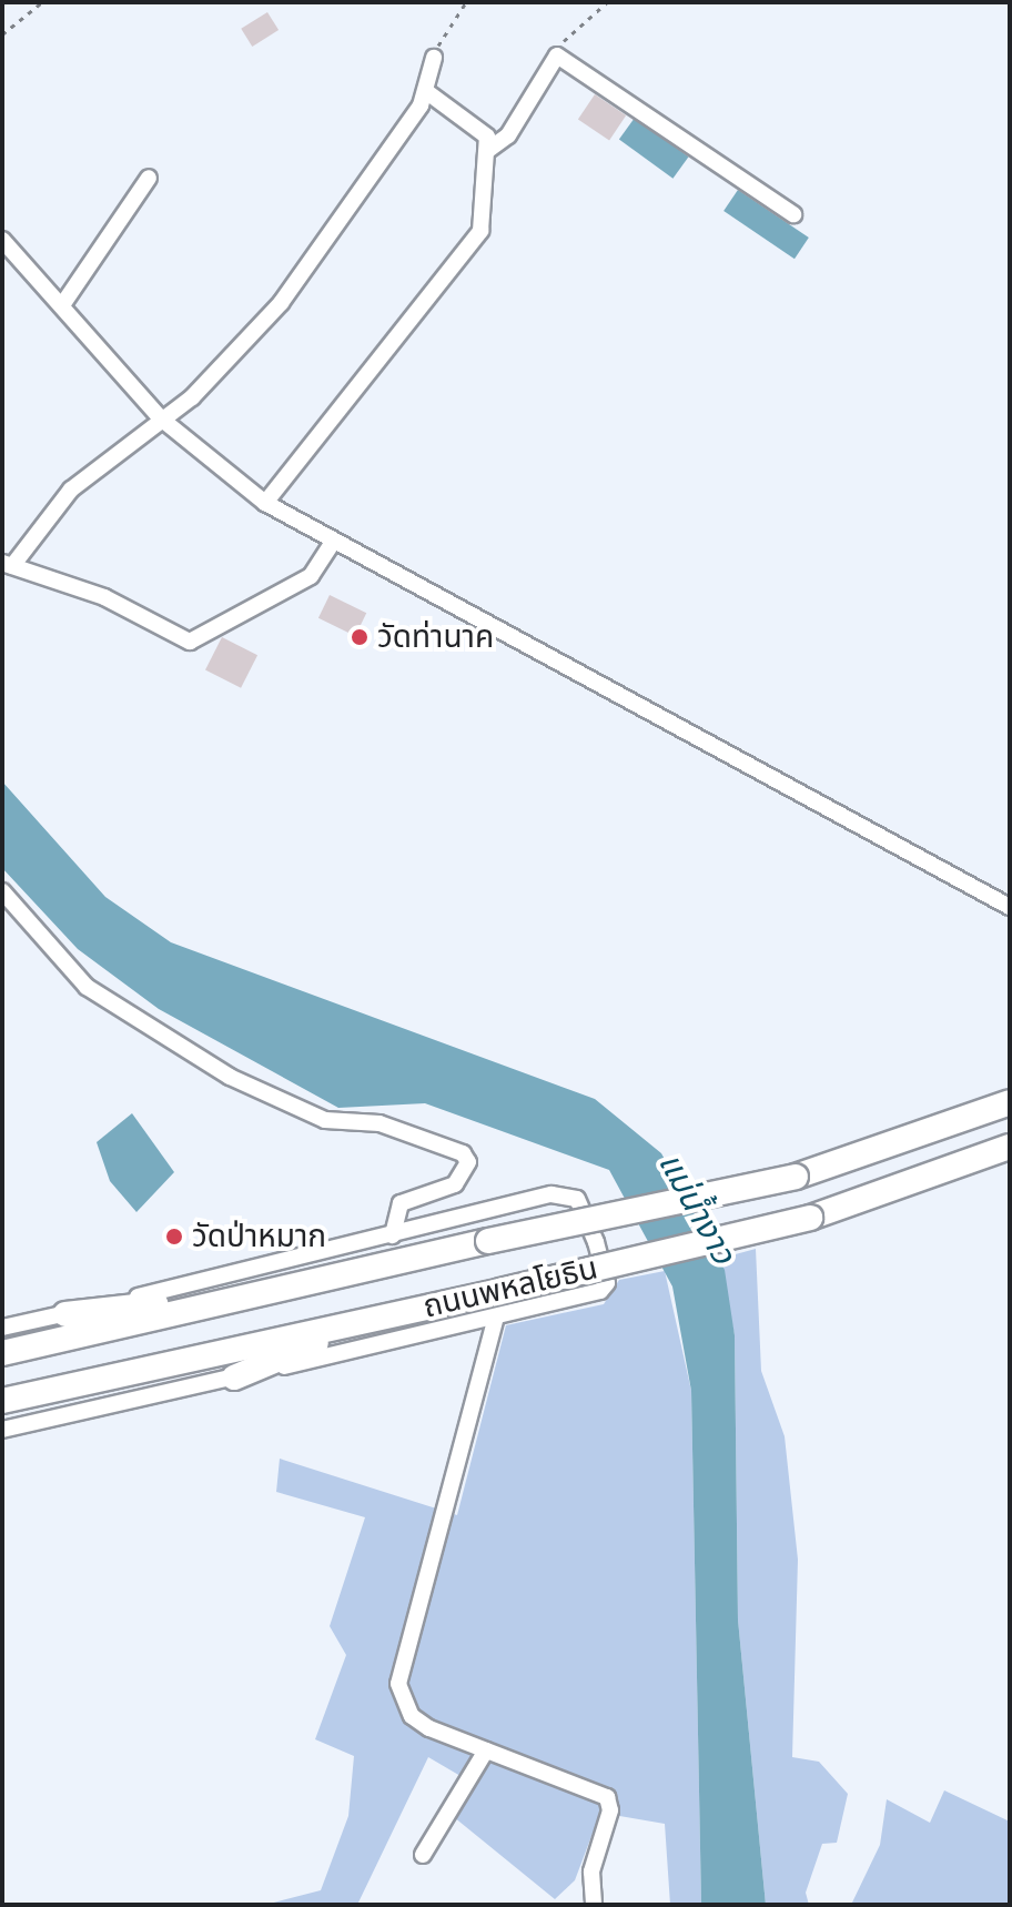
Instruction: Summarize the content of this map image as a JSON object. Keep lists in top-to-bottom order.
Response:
{
  "streets": {
    "highway": ["ถนนพหลโยธิน"]
  },
  "water": ["แม่น้ำงาว"],
  "places": ["วัดท่านาค", "วัดป่าหมาก"]
}
